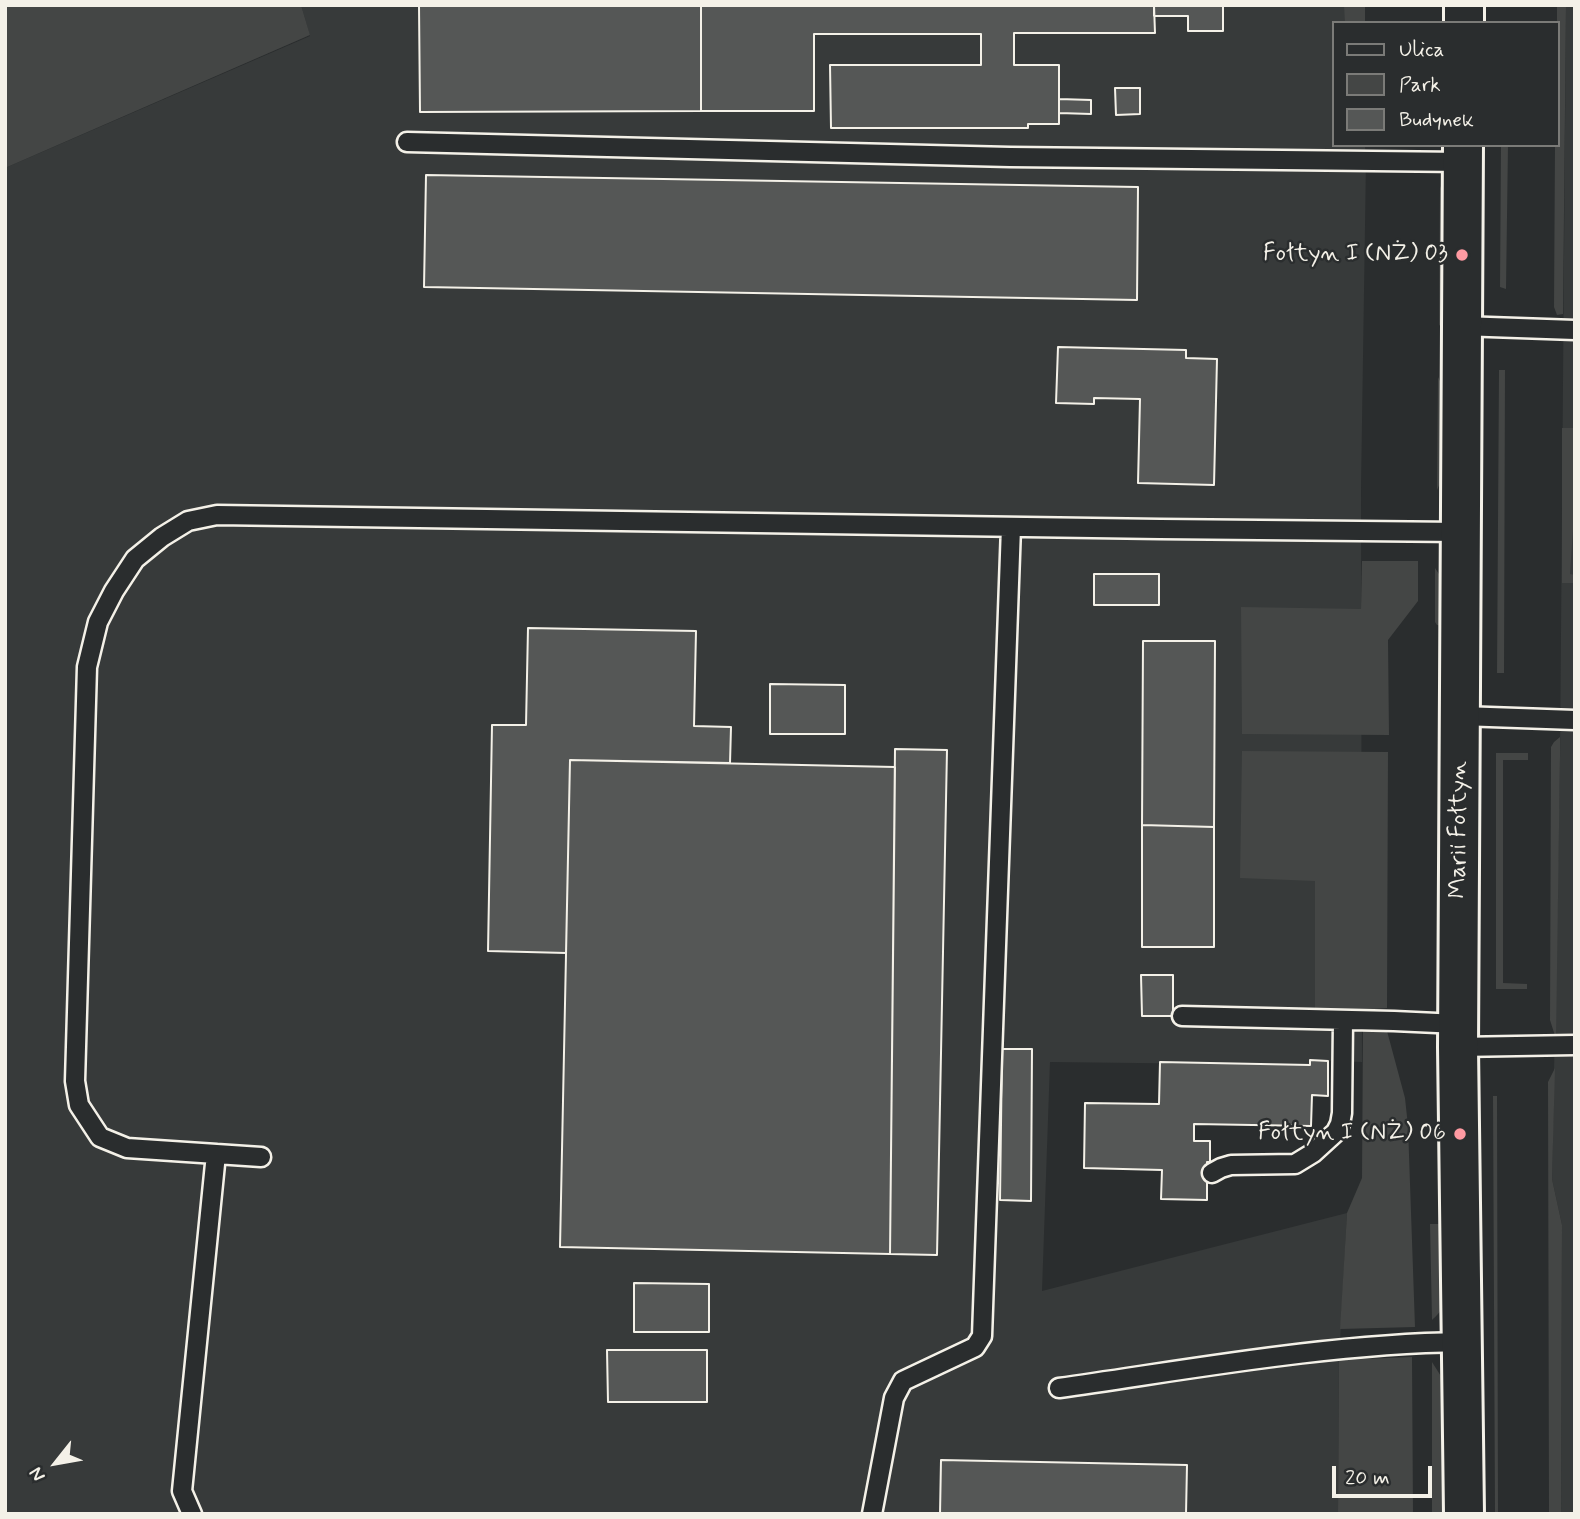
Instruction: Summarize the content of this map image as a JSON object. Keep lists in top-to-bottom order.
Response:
{
  "streets": {
    "street": ["Marii Fołtyn"]
  },
  "places": ["Fołtyn I (NŻ) 03", "Fołtyn I (NŻ) 06"],
  "legend": ["Ulica", "Park", "Budynek"],
  "scale_bar": "20 m",
  "north": "bottom left"
}
